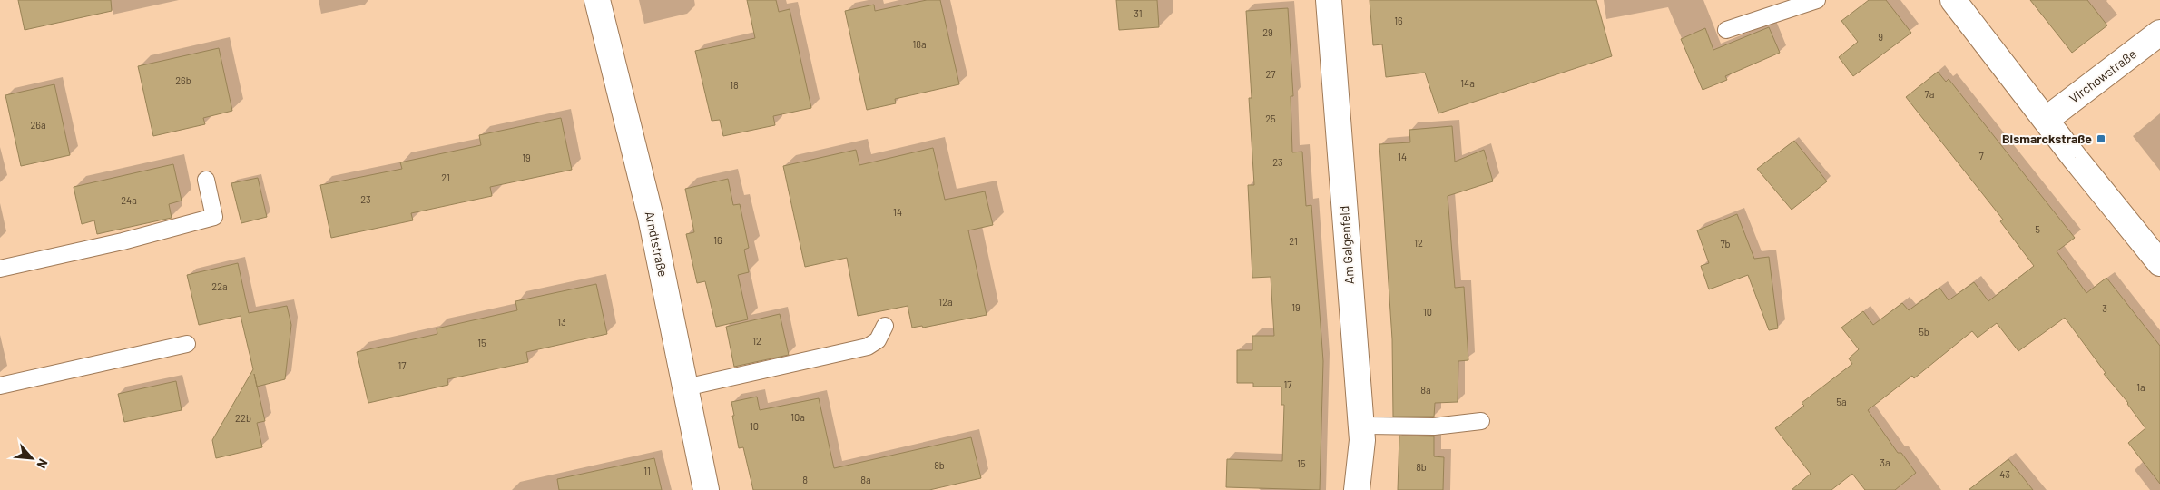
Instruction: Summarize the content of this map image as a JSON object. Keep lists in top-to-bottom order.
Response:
{
  "streets": {
    "street": ["Virchowstraße", "Arndtstraße", "Am Galgenfeld"]
  },
  "places": {
    "transit": ["Bismarckstraße"]
  },
  "house_numbers": [
    "31",
    "16",
    "29",
    "9",
    "18a",
    "27",
    "26b",
    "14a",
    "18",
    "7a",
    "25",
    "26a",
    "7",
    "14",
    "19",
    "23",
    "21",
    "23",
    "24a",
    "14",
    "5",
    "16",
    "21",
    "12",
    "7b",
    "22a",
    "12a",
    "19",
    "3",
    "10",
    "13",
    "5b",
    "12",
    "15",
    "17",
    "17",
    "1a",
    "8a",
    "5a",
    "10a",
    "22b",
    "10",
    "3a",
    "15",
    "8b",
    "8b",
    "11",
    "43",
    "8",
    "8a"
  ],
  "north": "bottom right"
}
